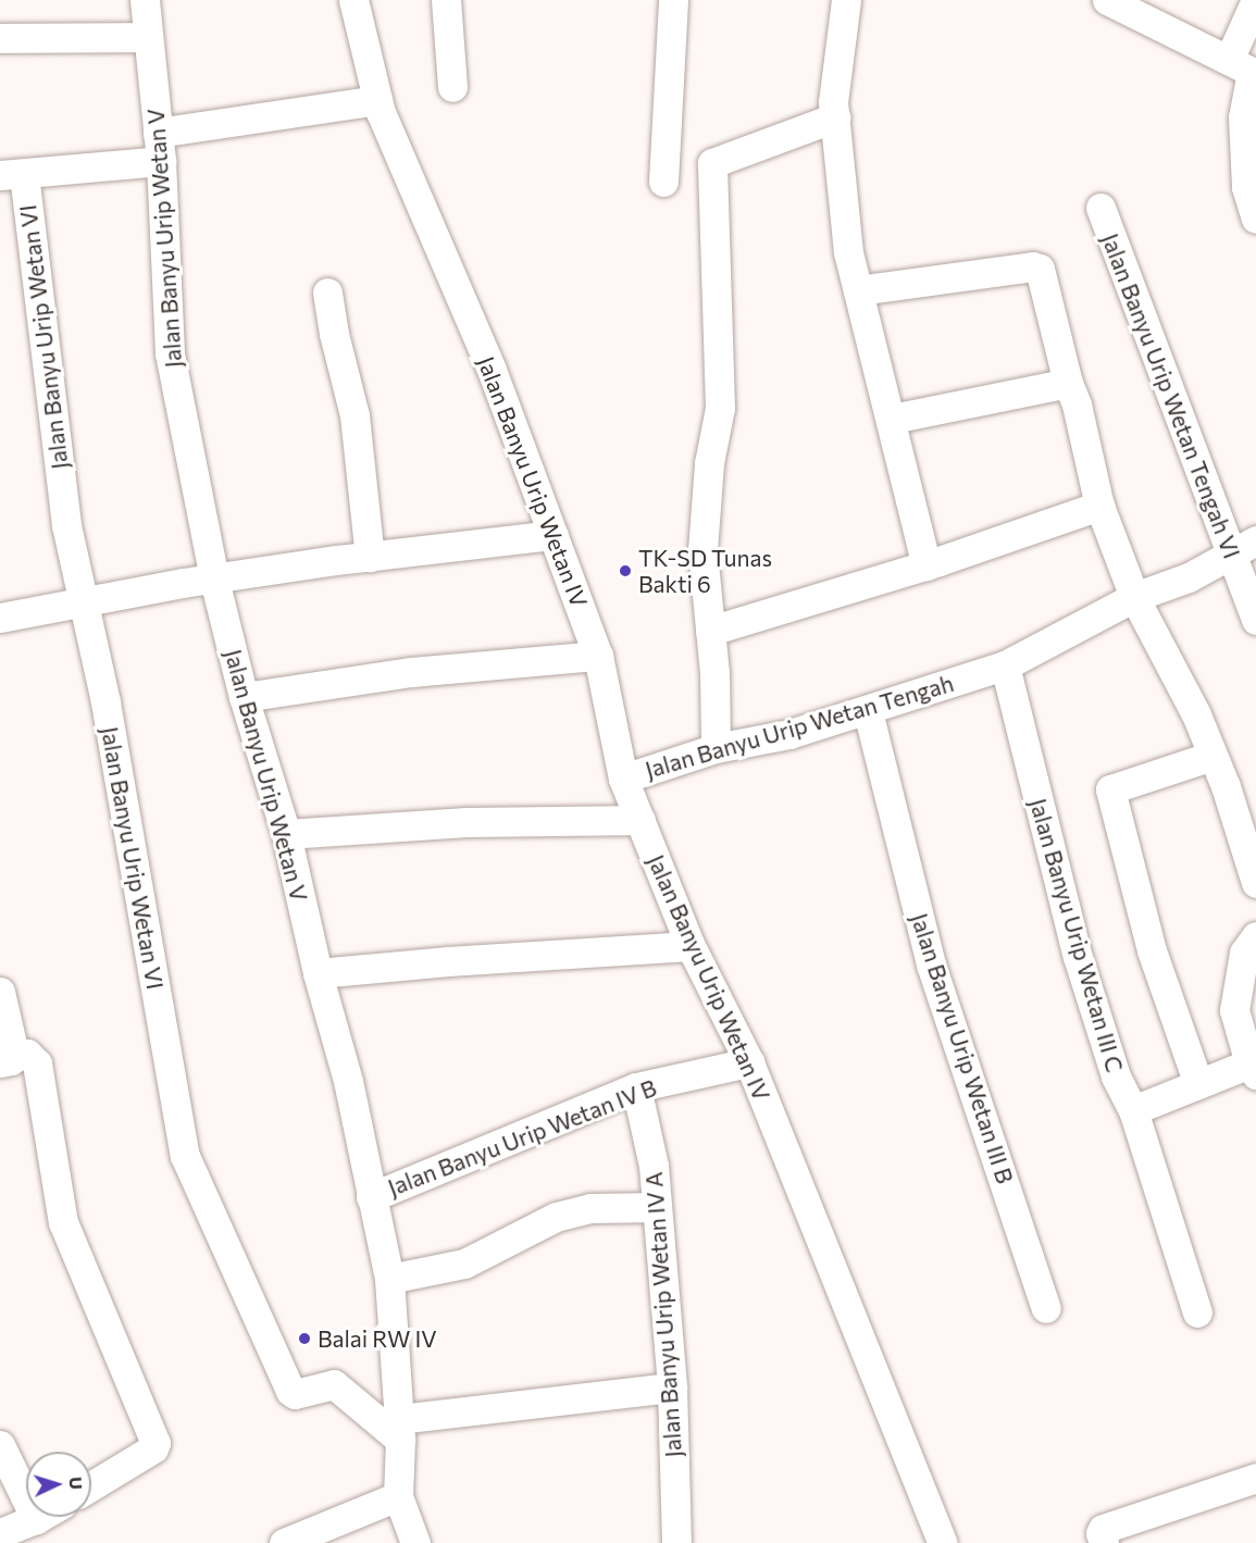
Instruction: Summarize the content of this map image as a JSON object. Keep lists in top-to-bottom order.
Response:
{
  "streets": {
    "street": [
      "Jalan Banyu Urip Wetan V",
      "Jalan Banyu Urip Wetan VI",
      "Jalan Banyu Urip Wetan Tengah VI",
      "Jalan Banyu Urip Wetan IV",
      "Jalan Banyu Urip Wetan Tengah",
      "Jalan Banyu Urip Wetan III C",
      "Jalan Banyu Urip Wetan III B",
      "Jalan Banyu Urip Wetan IV B",
      "Jalan Banyu Urip Wetan IV A"
    ]
  },
  "crossings": [
    ["Jalan Banyu Urip Wetan V", "Jalan Banyu Urip Wetan VI"],
    ["Jalan Banyu Urip Wetan V", "Jalan Banyu Urip Wetan IV B"],
    ["Jalan Banyu Urip Wetan Tengah VI", "Jalan Banyu Urip Wetan Tengah"],
    ["Jalan Banyu Urip Wetan IV", "Jalan Banyu Urip Wetan Tengah"],
    ["Jalan Banyu Urip Wetan IV", "Jalan Banyu Urip Wetan IV B"],
    ["Jalan Banyu Urip Wetan Tengah", "Jalan Banyu Urip Wetan III C"],
    ["Jalan Banyu Urip Wetan Tengah", "Jalan Banyu Urip Wetan III B"],
    ["Jalan Banyu Urip Wetan IV B", "Jalan Banyu Urip Wetan IV A"]
  ],
  "places": ["TK-SD Tunas Bakti 6", "Balai RW IV"],
  "north": "right"
}
